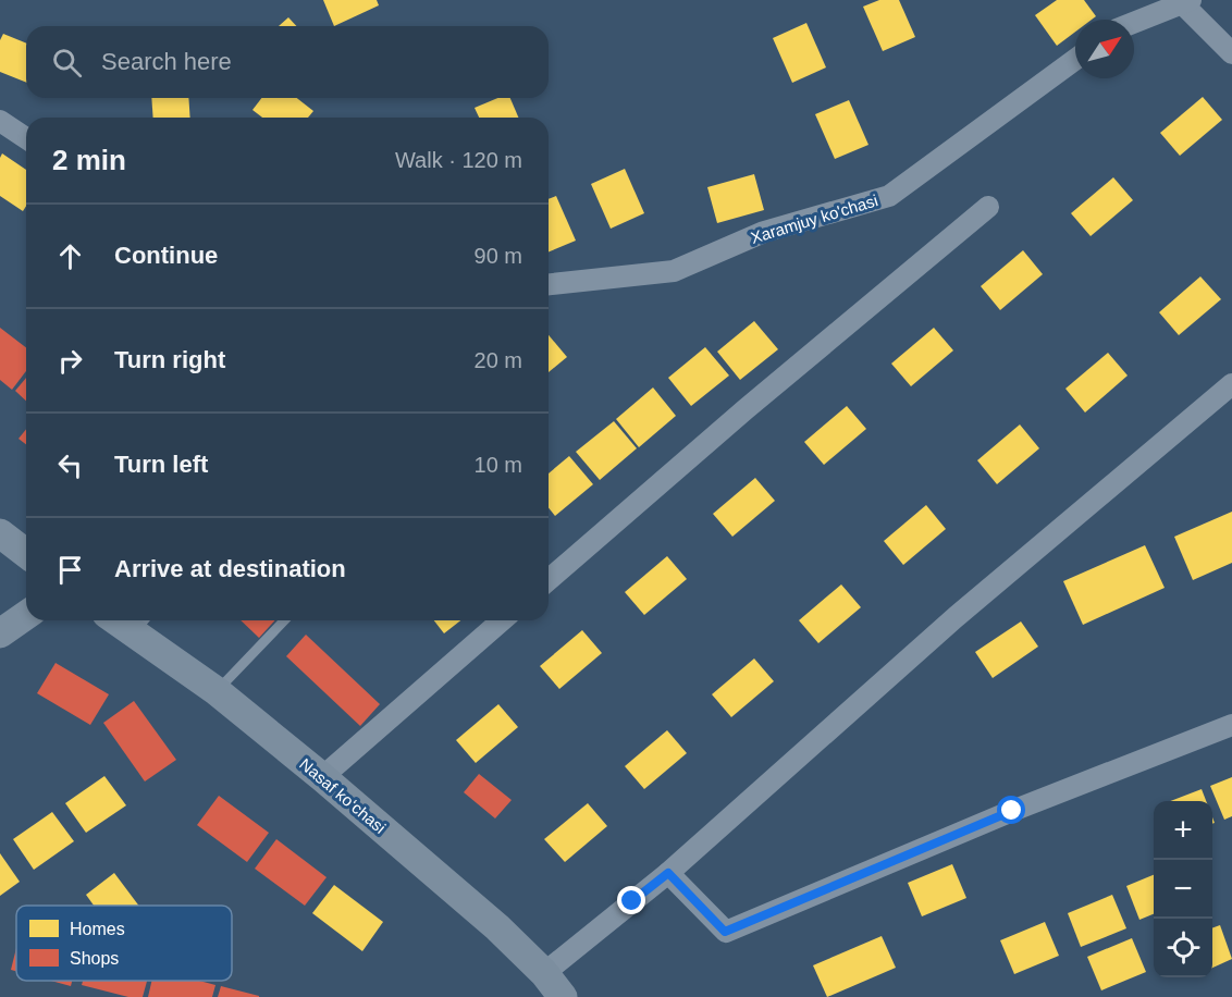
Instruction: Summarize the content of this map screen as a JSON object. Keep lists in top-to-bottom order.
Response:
{
  "streets": {
    "main road": ["Nasaf ko‘chasi"],
    "street": ["Xaramjuy ko'chasi"]
  },
  "legend": ["Homes", "Shops"],
  "north": "top right",
  "page": {
    "search": "Search here",
    "heading": ["2 min", "Walk · 120 m"],
    "list": [
      ["Continue", "90 m"],
      ["Turn right", "20 m"],
      ["Turn left", "10 m"],
      "Arrive at destination"
    ],
    "map_buttons": ["+", "−"]
  }
}
